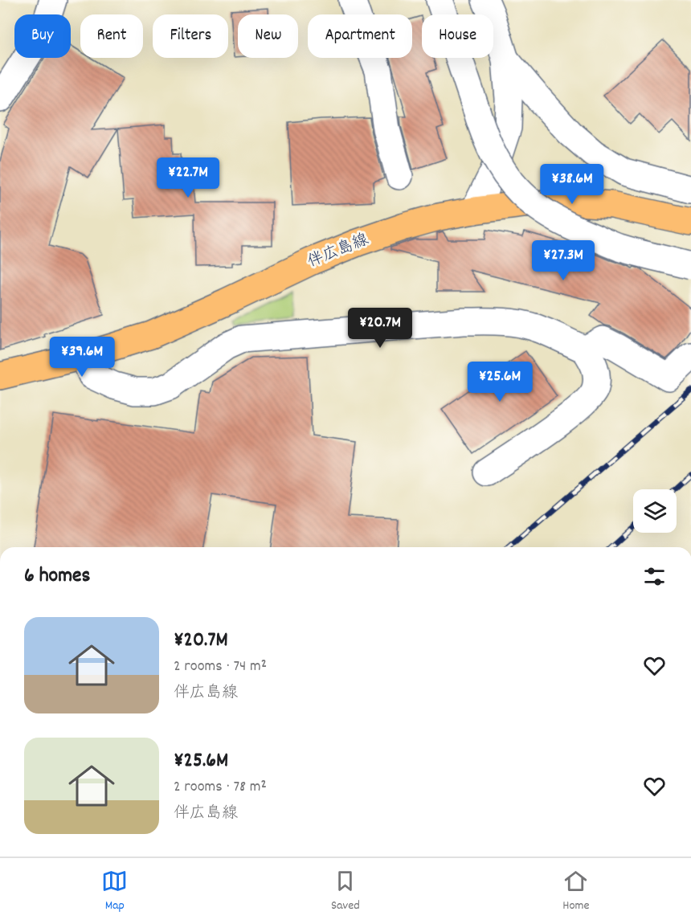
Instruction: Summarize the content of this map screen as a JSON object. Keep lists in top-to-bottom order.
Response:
{
  "streets": {
    "main road": ["伴広島線"]
  },
  "page": {
    "chip": [
      "Buy",
      "Rent",
      "Filters",
      "New",
      "Apartment",
      "House"
    ],
    "price": [
      "¥22.7M",
      "¥38.6M",
      "¥27.3M",
      "¥20.7M",
      "¥39.6M",
      "¥25.6M"
    ],
    "heading": "6 homes",
    "list": [
      {
        "name": "¥20.7M",
        "note": "2 rooms · 74 m² · 伴広島線"
      },
      {
        "name": "¥25.6M",
        "note": "2 rooms · 78 m² · 伴広島線"
      }
    ],
    "tabs": ["Map", "Saved", "Home"]
  }
}
